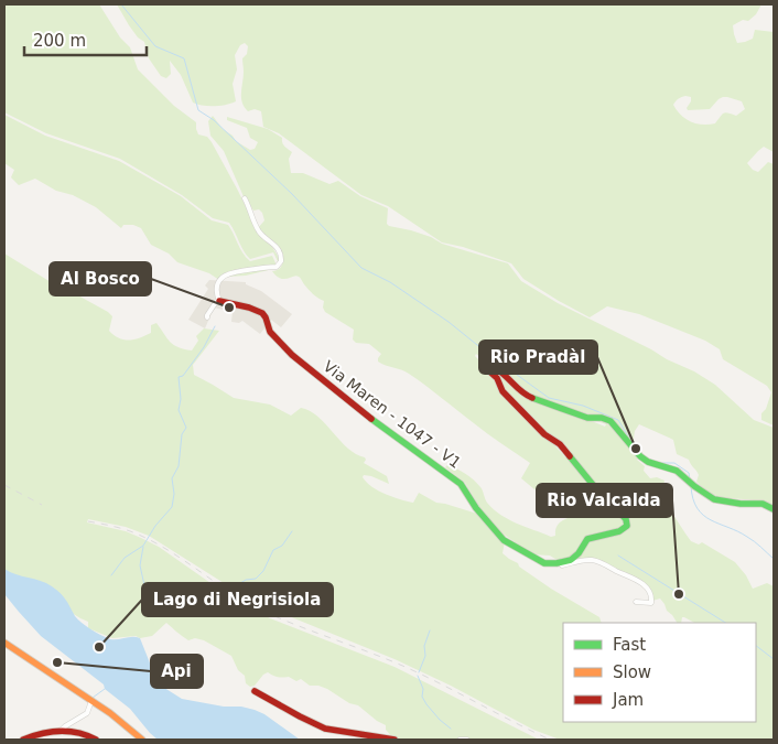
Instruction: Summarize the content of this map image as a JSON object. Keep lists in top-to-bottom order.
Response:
{
  "streets": {
    "street": ["Via Maren - 1047 - V1"]
  },
  "places": [
    "Al Bosco",
    "Rio Pradàl",
    "Rio Valcalda",
    "Lago di Negrisiola",
    "Api"
  ],
  "legend": ["Fast", "Slow", "Jam"],
  "scale_bar": "200 m"
}
